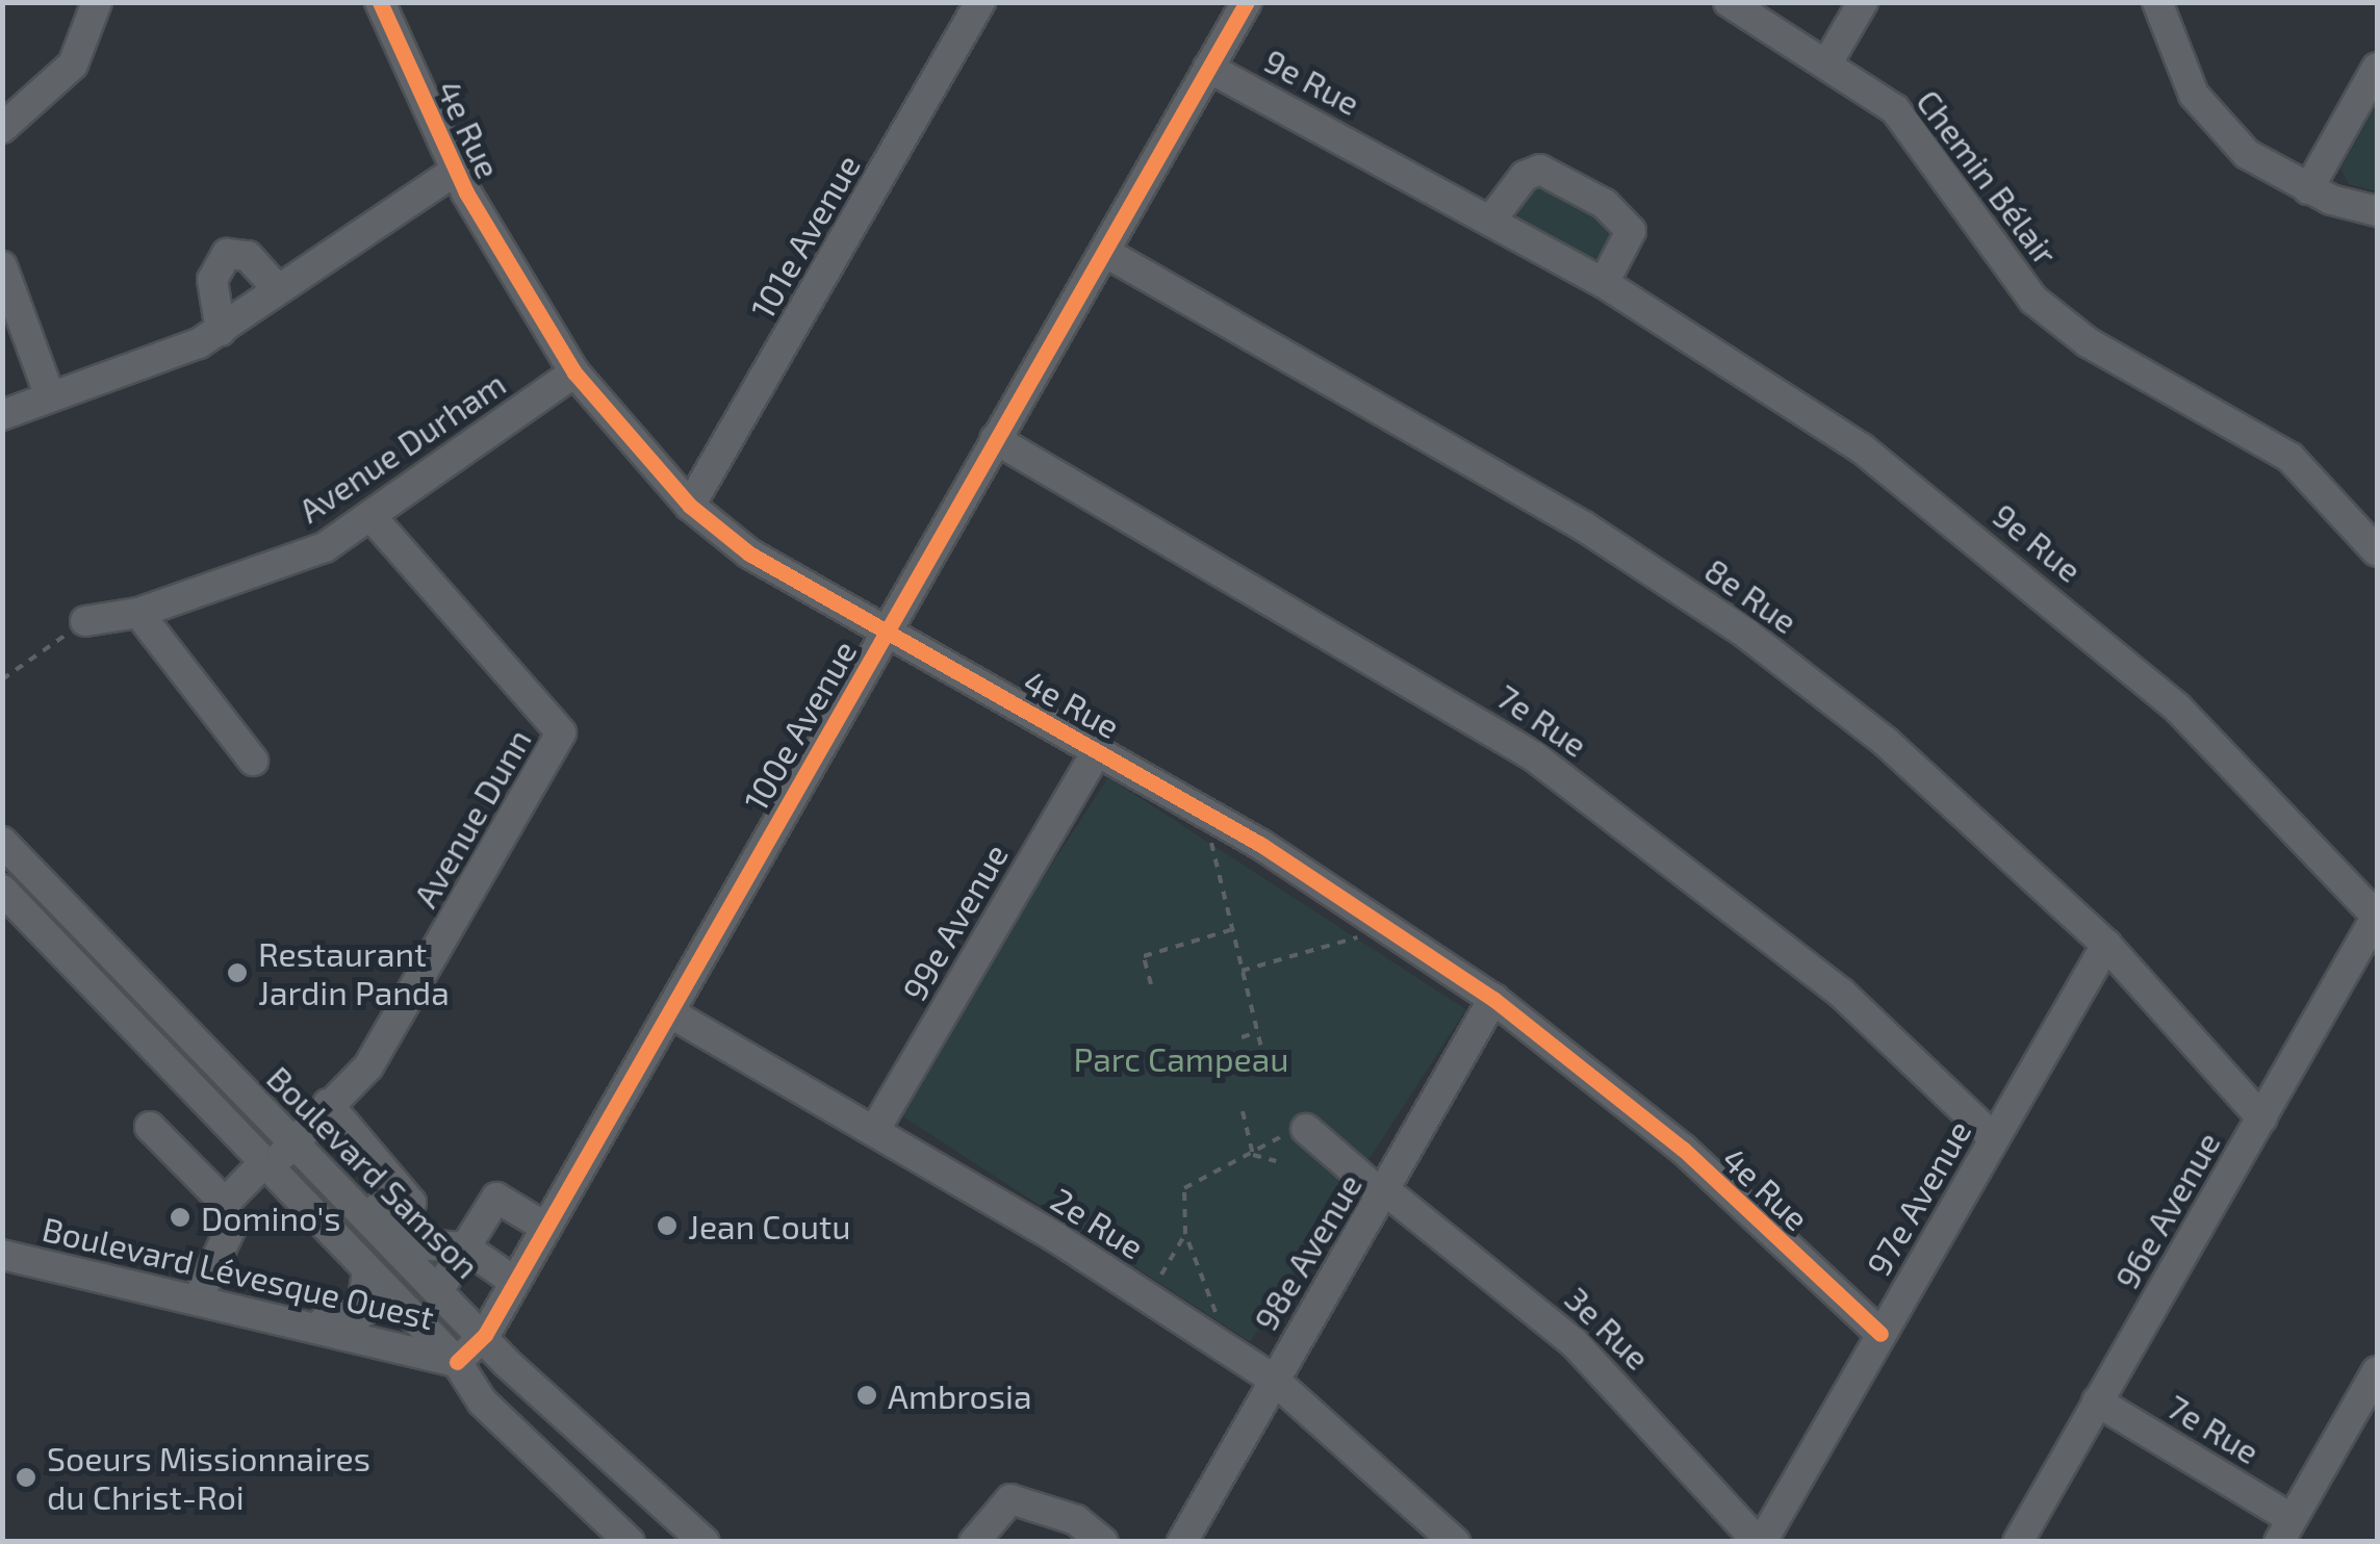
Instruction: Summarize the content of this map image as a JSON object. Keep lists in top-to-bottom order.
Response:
{
  "streets": {
    "street": [
      "9e Rue",
      "4e Rue",
      "Chemin Bélair",
      "101e Avenue",
      "Avenue Durham",
      "8e Rue",
      "7e Rue",
      "100e Avenue",
      "Avenue Dunn",
      "99e Avenue",
      "Boulevard Samson",
      "97e Avenue",
      "96e Avenue",
      "2e Rue",
      "98e Avenue",
      "Boulevard Lévesque Ouest",
      "3e Rue"
    ]
  },
  "crossings": [
    ["9e Rue", "100e Avenue"],
    ["9e Rue", "96e Avenue"],
    ["4e Rue", "101e Avenue"],
    ["4e Rue", "Avenue Durham"],
    ["4e Rue", "100e Avenue"],
    ["4e Rue", "99e Avenue"],
    ["4e Rue", "97e Avenue"],
    ["4e Rue", "98e Avenue"],
    ["Avenue Durham", "Avenue Dunn"],
    ["8e Rue", "100e Avenue"],
    ["8e Rue", "97e Avenue"],
    ["8e Rue", "96e Avenue"],
    ["7e Rue", "100e Avenue"],
    ["7e Rue", "97e Avenue"],
    ["7e Rue", "96e Avenue"],
    ["100e Avenue", "Boulevard Samson"],
    ["100e Avenue", "2e Rue"],
    ["100e Avenue", "Boulevard Lévesque Ouest"],
    ["Avenue Dunn", "Boulevard Samson"],
    ["99e Avenue", "2e Rue"],
    ["Boulevard Samson", "Boulevard Lévesque Ouest"],
    ["97e Avenue", "3e Rue"],
    ["2e Rue", "98e Avenue"],
    ["98e Avenue", "3e Rue"]
  ],
  "parks": ["Parc Campeau"],
  "places": [
    "Restaurant Jardin Panda",
    "Domino's",
    "Jean Coutu",
    "Ambrosia",
    "Soeurs Missionnaires du Christ-Roi"
  ]
}
